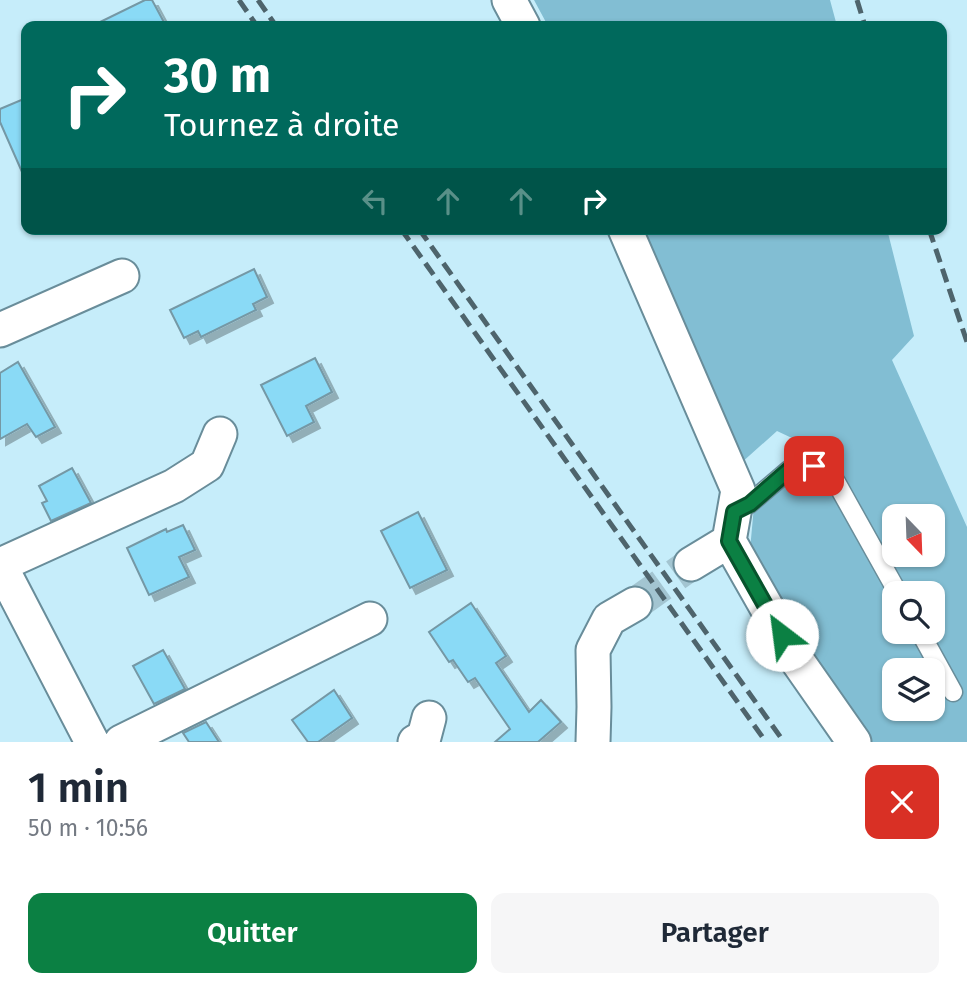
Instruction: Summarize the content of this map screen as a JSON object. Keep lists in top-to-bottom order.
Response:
{
  "north": "bottom right",
  "page": {
    "turn": ["30 m", "Tournez à droite"],
    "heading": ["1 min", "50 m · 10:56"],
    "buttons": ["Quitter", "Partager"]
  }
}
